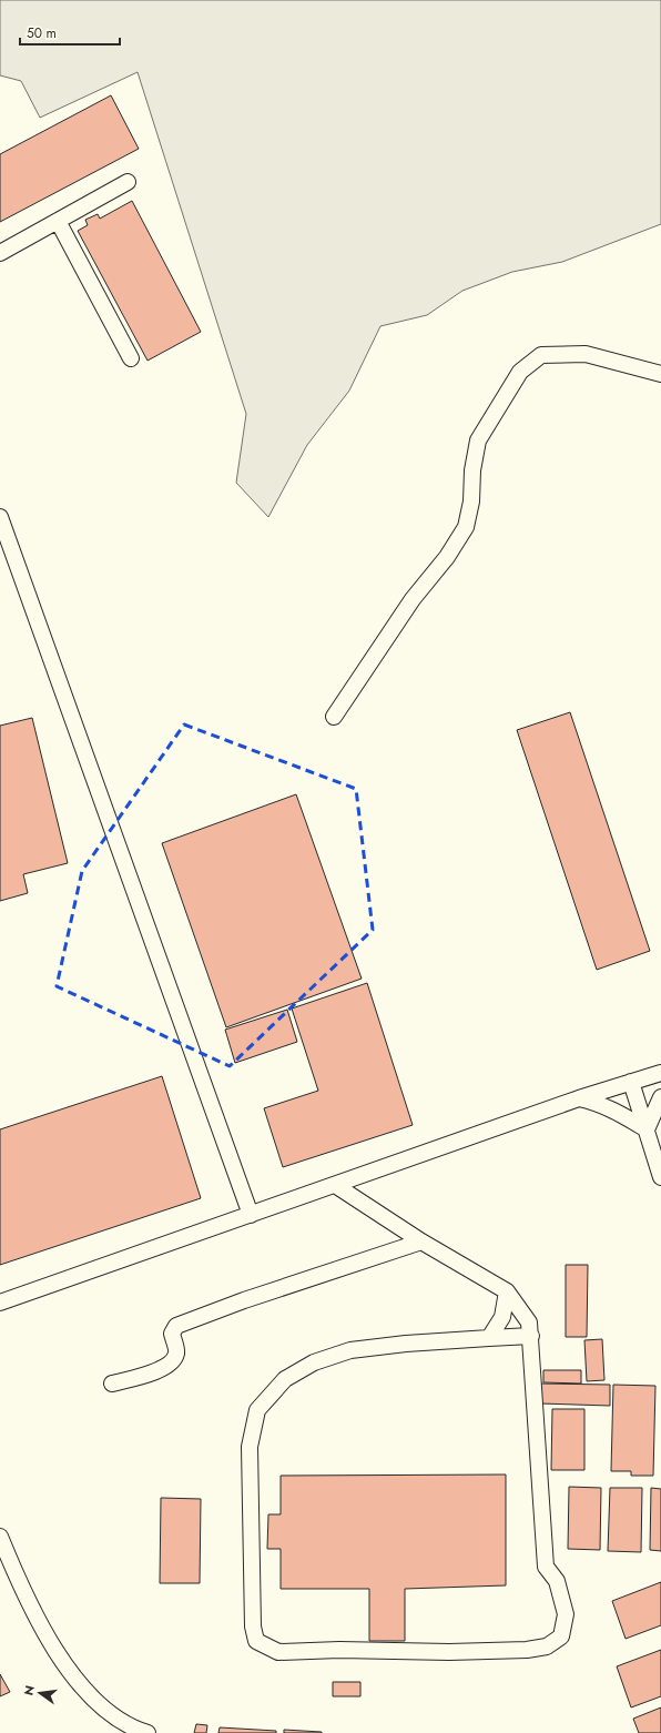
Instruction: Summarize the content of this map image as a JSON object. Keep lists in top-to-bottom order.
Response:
{
  "scale_bar": "50 m",
  "north": "left"
}
